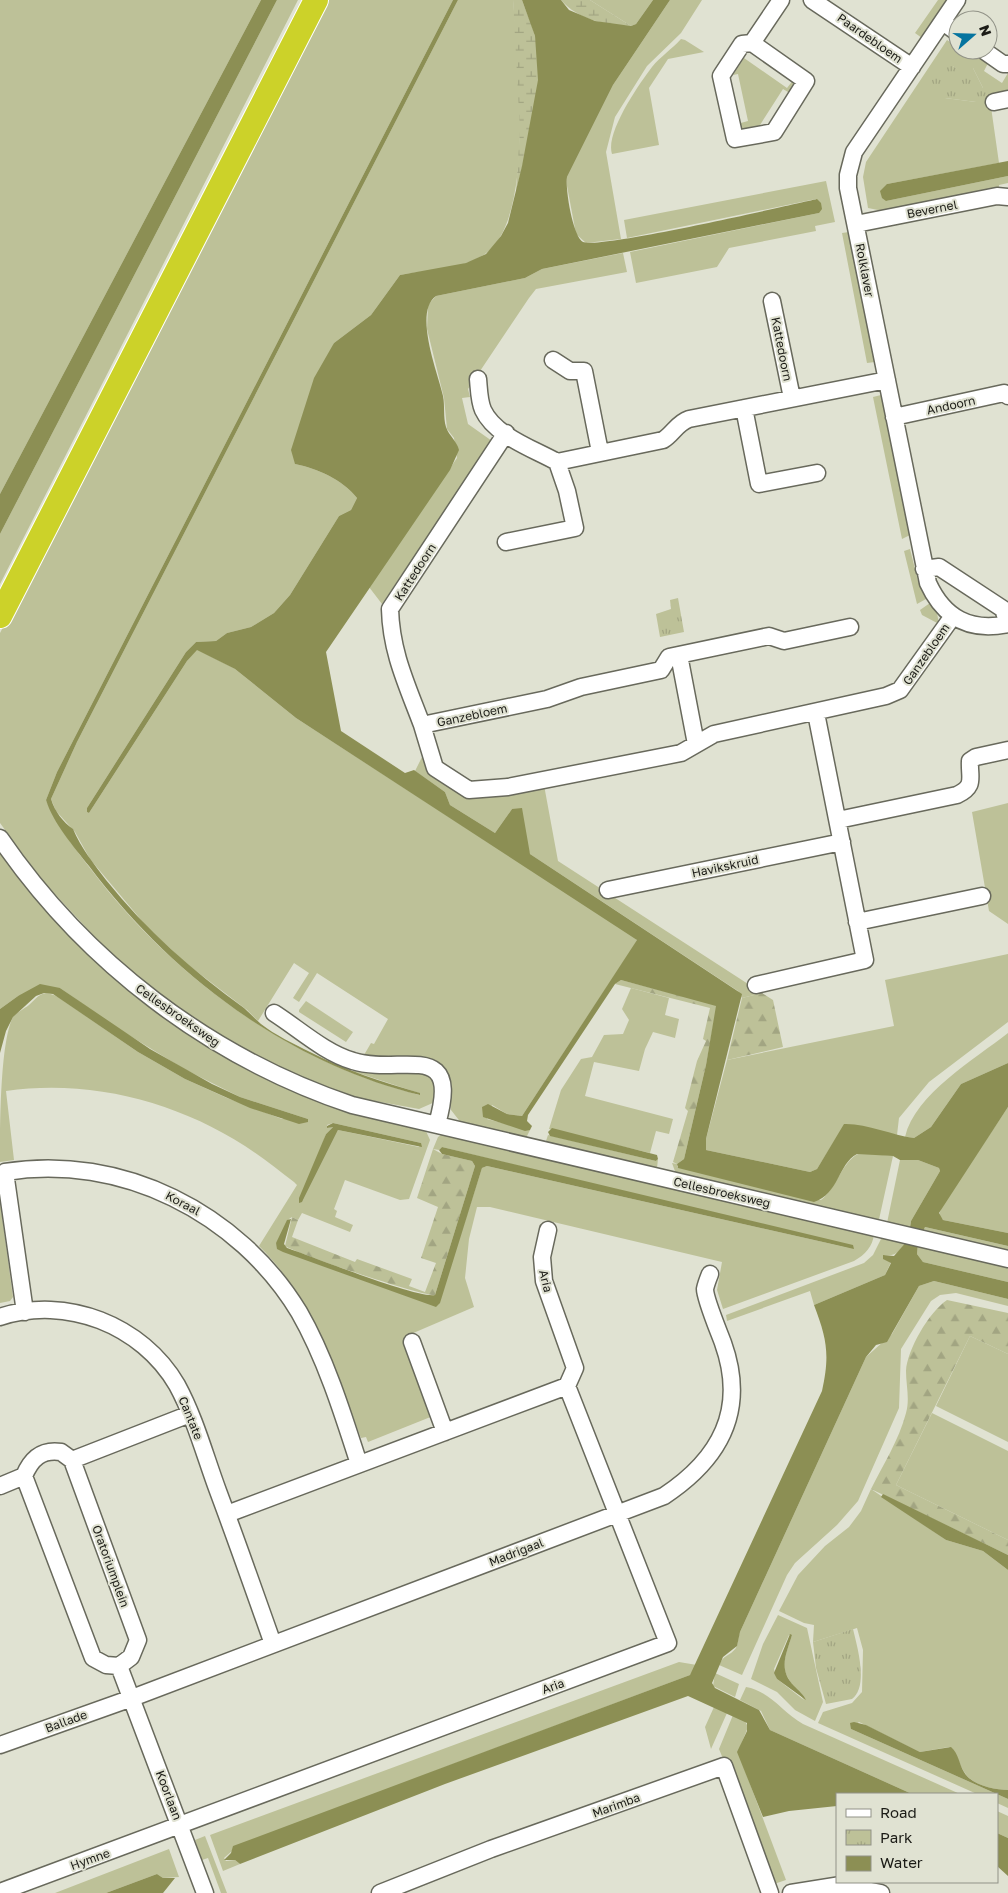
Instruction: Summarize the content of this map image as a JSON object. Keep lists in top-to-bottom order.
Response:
{
  "streets": {
    "street": [
      "Paardebloem",
      "Bevernel",
      "Rolklaver",
      "Kattedoorn",
      "Andoorn",
      "Ganzebloem",
      "Havikskruid",
      "Cellesbroeksweg",
      "Koraal",
      "Aria",
      "Cantate",
      "Madrigaal",
      "Oratoriumplein",
      "Ballade",
      "Koorlaan",
      "Marimba",
      "Hymne"
    ]
  },
  "crossings": [
    ["Paardebloem", "Rolklaver"],
    ["Bevernel", "Rolklaver"],
    ["Rolklaver", "Kattedoorn"],
    ["Rolklaver", "Andoorn"],
    ["Rolklaver", "Ganzebloem"],
    ["Kattedoorn", "Ganzebloem"],
    ["Koraal", "Cantate"],
    ["Aria", "Madrigaal"],
    ["Aria", "Koorlaan"],
    ["Aria", "Hymne"],
    ["Cantate", "Madrigaal"],
    ["Madrigaal", "Ballade"],
    ["Madrigaal", "Koorlaan"],
    ["Ballade", "Koorlaan"],
    ["Koorlaan", "Hymne"]
  ],
  "legend": ["Road", "Park", "Water"],
  "north": "right"
}
